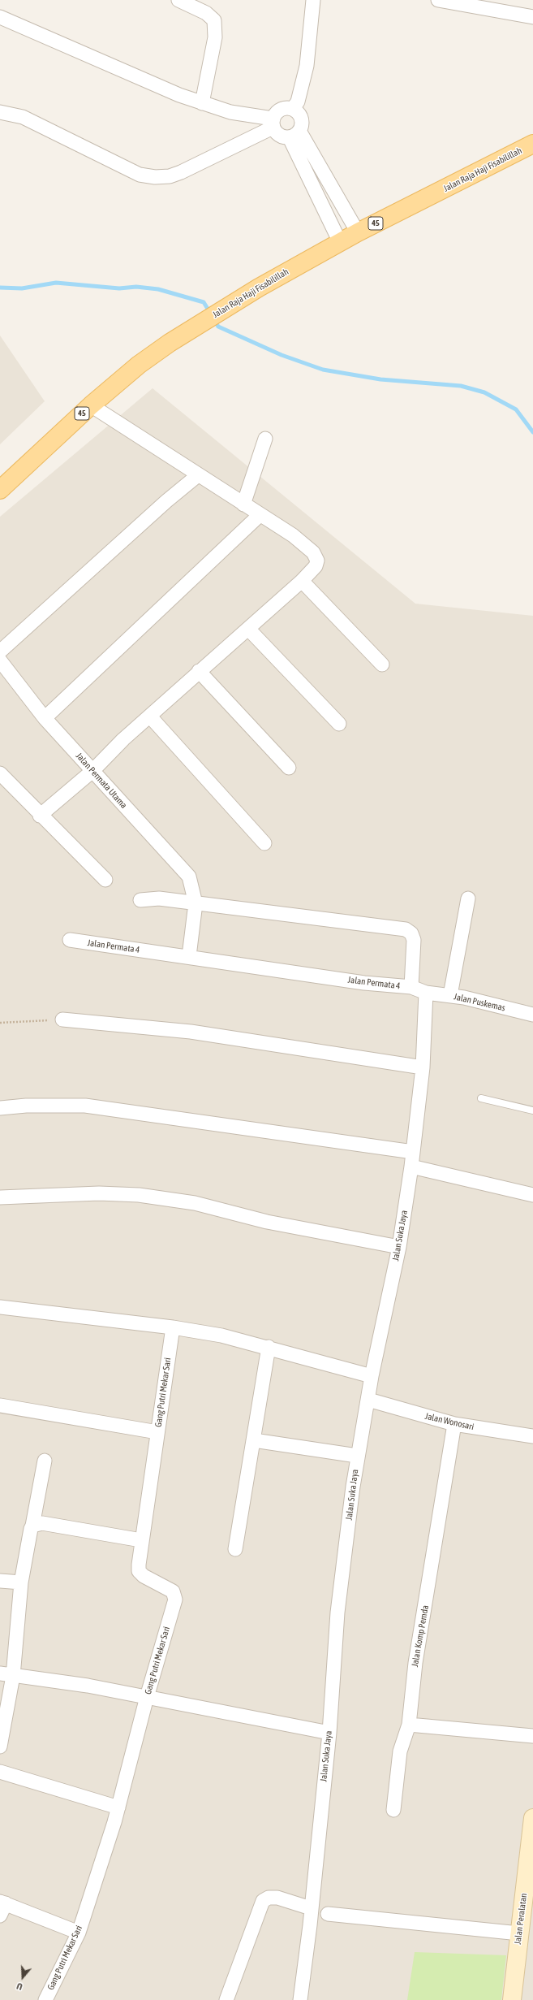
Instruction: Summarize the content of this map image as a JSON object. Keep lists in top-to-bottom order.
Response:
{
  "streets": {
    "main road": ["Jalan Raja Haji Fisabilillah", "45"],
    "street": [
      "Jalan Permata Utama",
      "Jalan Permata 4",
      "Jalan Puskemas",
      "Jalan Suka Jaya",
      "Gang Putri Mekar Sari",
      "Jalan Wonosari",
      "Jalan Komp Pemda",
      "Jalan Peralatan"
    ]
  },
  "crossings": [
    ["Jalan Permata Utama", "Jalan Permata 4"],
    ["Jalan Permata 4", "Jalan Puskemas"],
    ["Jalan Puskemas", "Jalan Suka Jaya"],
    ["Jalan Suka Jaya", "Jalan Wonosari"],
    ["Jalan Wonosari", "Jalan Komp Pemda"]
  ],
  "north": "bottom"
}
